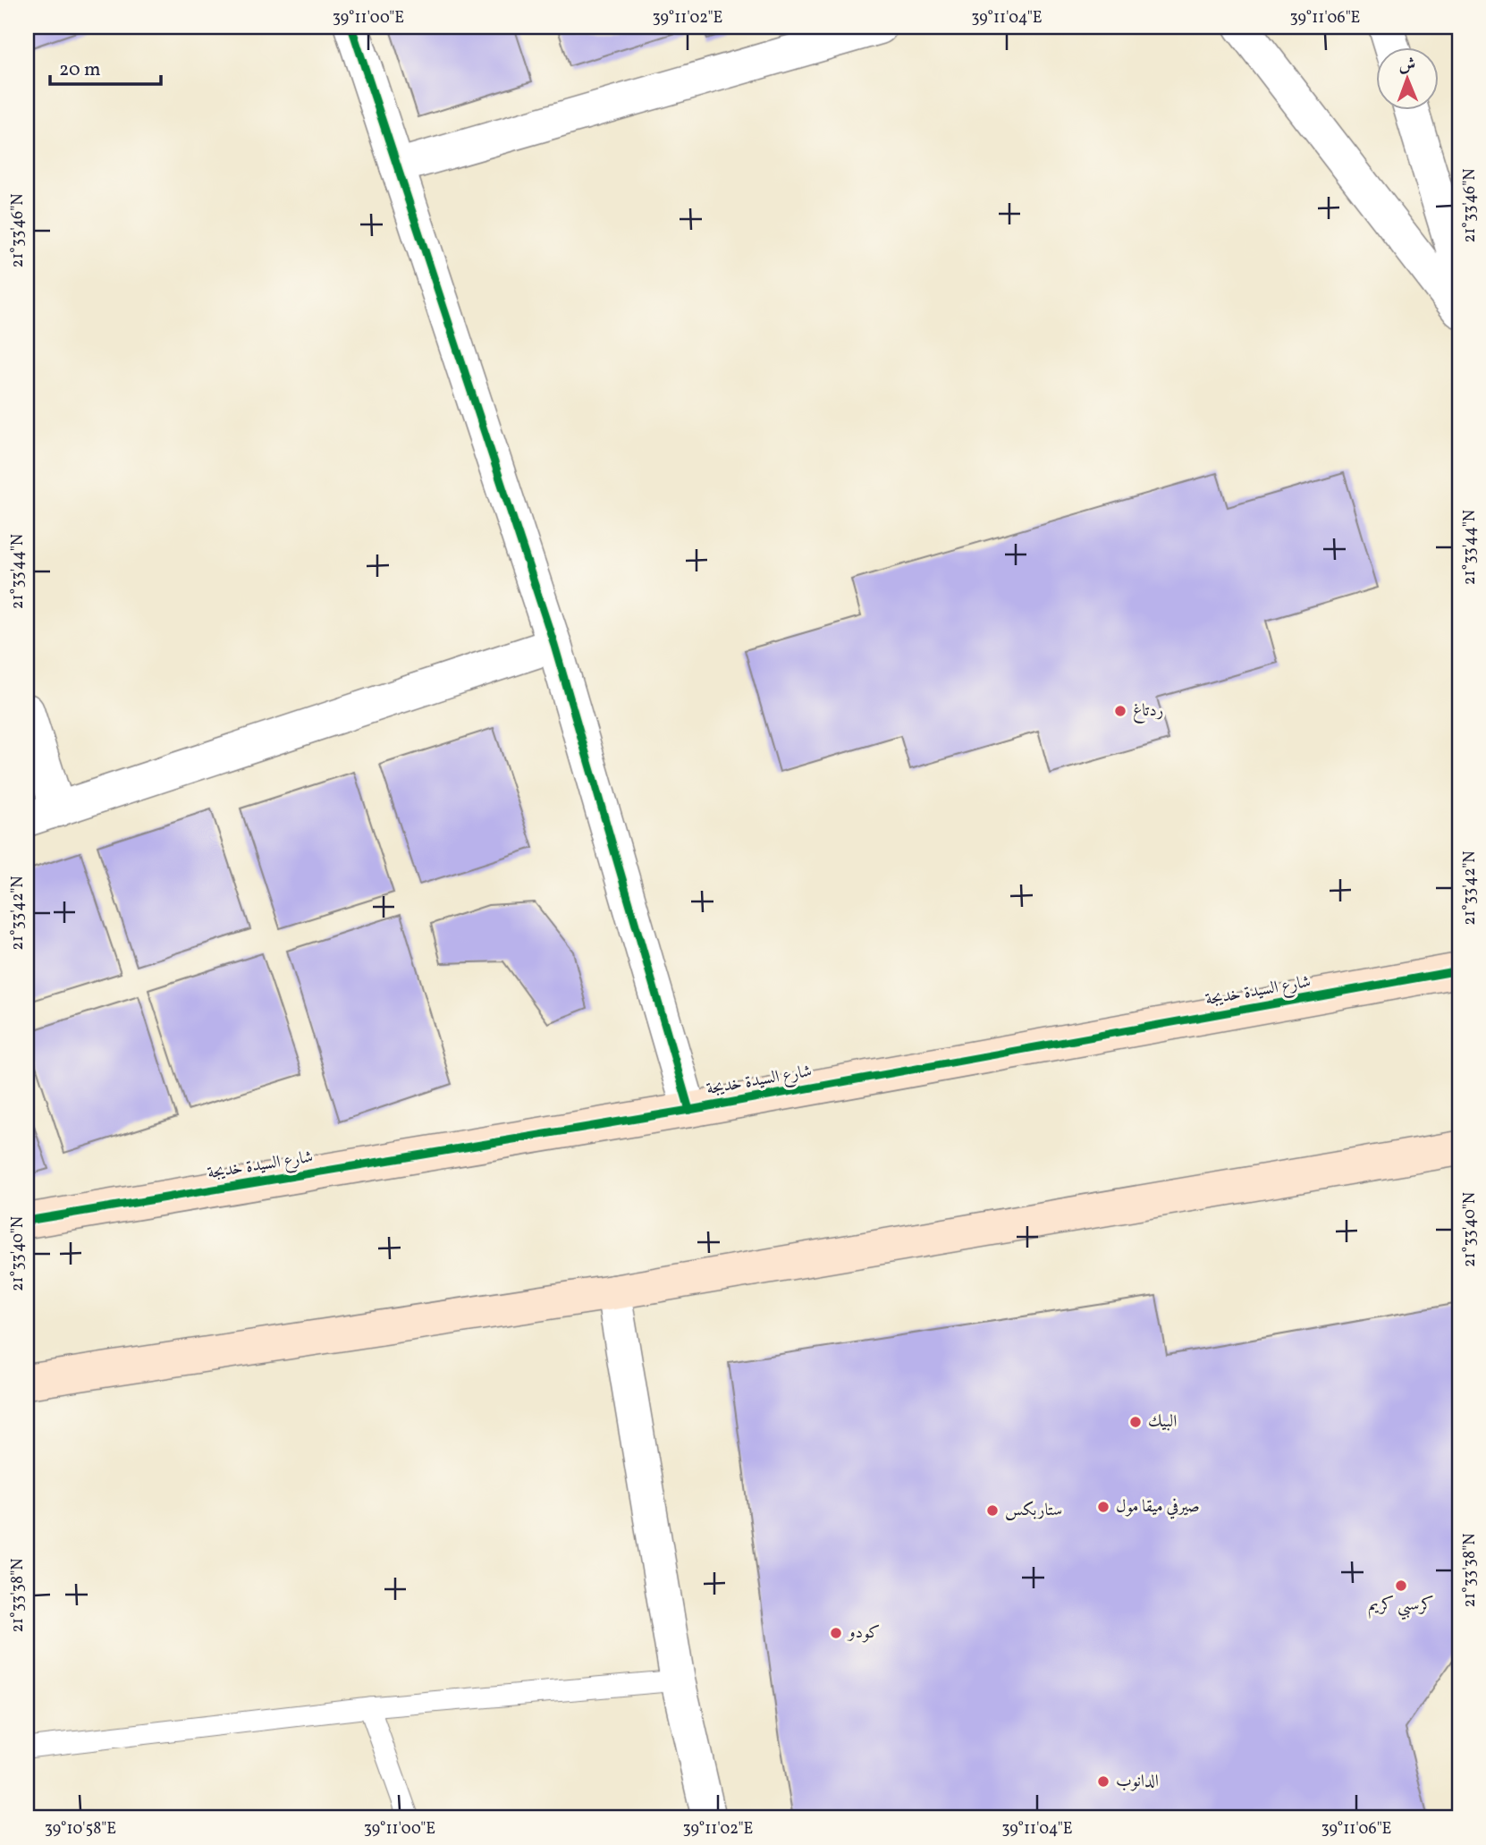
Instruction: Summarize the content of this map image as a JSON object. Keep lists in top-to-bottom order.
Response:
{
  "streets": {
    "street": ["شارع السيدة خديجة"]
  },
  "places": [
    "ردتاغ",
    "البيك",
    "صيرفي ميقا مول",
    "ستاربكس",
    "كرسبي كريم",
    "كودو",
    "الدانوب"
  ],
  "scale_bar": "20 m",
  "north": "top",
  "coordinates": [
    "39°11'00\"E",
    "39°11'02\"E",
    "39°11'04\"E",
    "39°11'06\"E",
    "21°33'46\"N",
    "21°33'44\"N",
    "21°33'42\"N",
    "21°33'40\"N",
    "21°33'38\"N",
    "39°10'58\"E"
  ]
}
